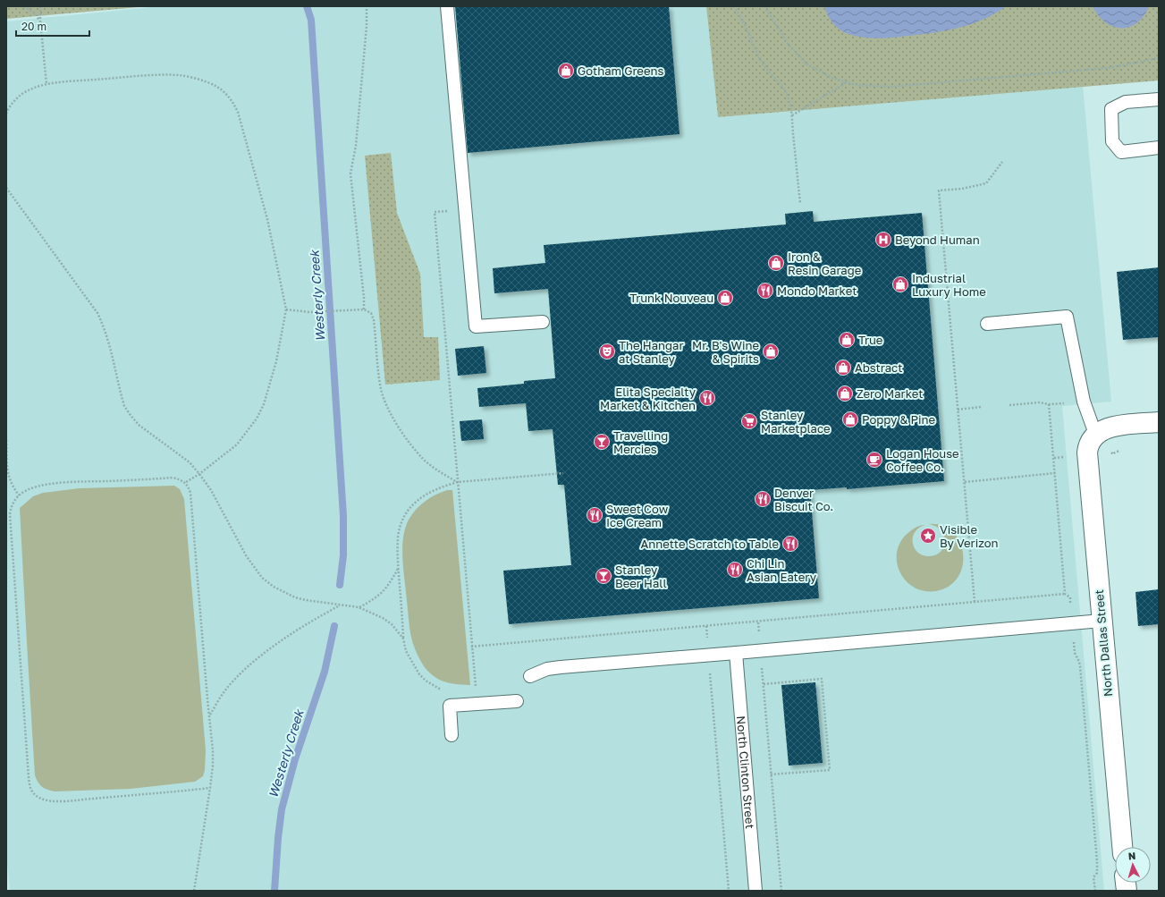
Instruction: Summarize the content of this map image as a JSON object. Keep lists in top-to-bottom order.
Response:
{
  "streets": {
    "street": ["North Dallas Street"],
    "lane": ["North Clinton Street"]
  },
  "water": ["Westerly Creek"],
  "places": {
    "shop": [
      "Gotham Greens",
      "Iron & Resin Garage",
      "Industrial Luxury Home",
      "Trunk Nouveau",
      "True",
      "Mr. B's Wine & Spirits",
      "Abstract",
      "Zero Market",
      "Poppy & Pine"
    ],
    "hospital": ["Beyond Human"],
    "restaurant": [
      "Mondo Market",
      "Elita Specialty Market & Kitchen",
      "Denver Biscuit Co.",
      "Sweet Cow Ice Cream",
      "Annette Scratch to Table",
      "Chi Lin Asian Eatery"
    ],
    "theatre": ["The Hangar at Stanley"],
    "supermarket": ["Stanley Marketplace"],
    "bar": ["Travelling Mercies", "Stanley Beer Hall"],
    "cafe": ["Logan House Coffee Co."],
    "place": ["Visible By Verizon"]
  },
  "scale_bar": "20 m",
  "north": "top"
}
